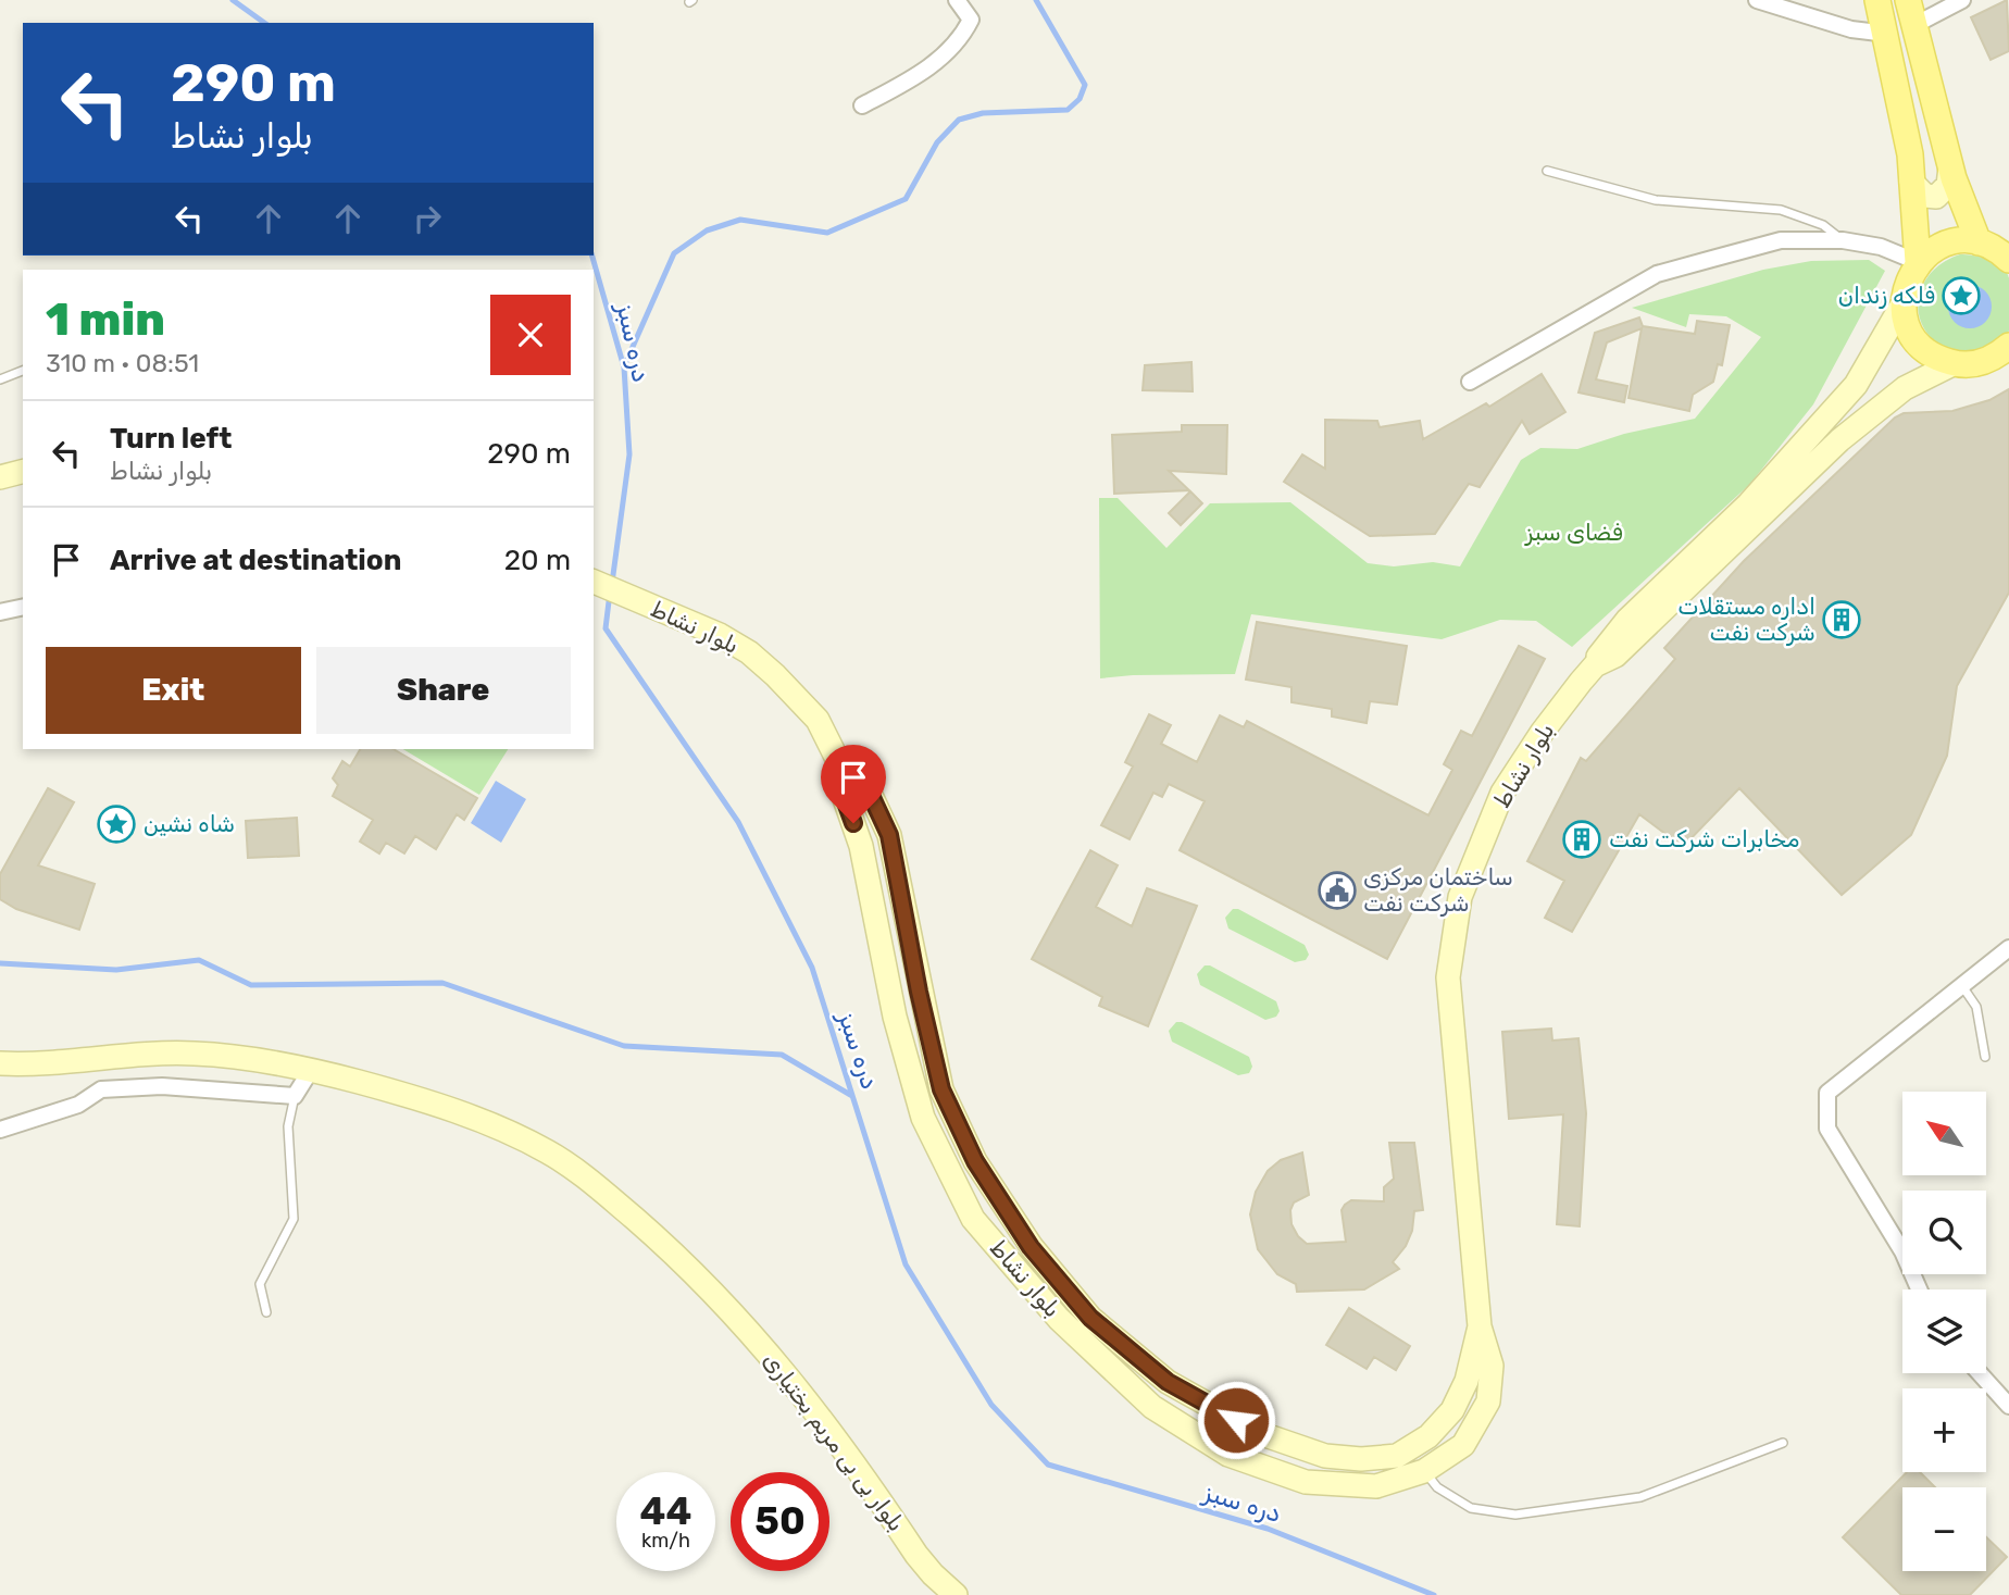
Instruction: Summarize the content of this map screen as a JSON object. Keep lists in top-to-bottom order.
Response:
{
  "streets": {
    "main road": ["بلوار نشاط", "بلوار بی بی مریم بختیاری"]
  },
  "water": ["دره سبز"],
  "parks": ["فضای سبز"],
  "places": {
    "place": ["فلکه زندان", "شاه نشین"],
    "building": ["اداره مستقلات شرکت نفت", "مخابرات شرکت نفت"],
    "public building": ["ساختمان مرکزی شرکت نفت"]
  },
  "north": "top left",
  "page": {
    "turn": ["290 m", "بلوار نشاط"],
    "heading": ["1 min", "310 m · 08:51"],
    "list": [
      {
        "name": "Turn left",
        "note": "بلوار نشاط",
        "value": "290 m"
      },
      {
        "name": "Arrive at destination",
        "value": "20 m"
      }
    ],
    "buttons": ["Exit", "Share"],
    "map_buttons": ["+", "−"],
    "speed": "44 km/h",
    "limit": "50"
  }
}
